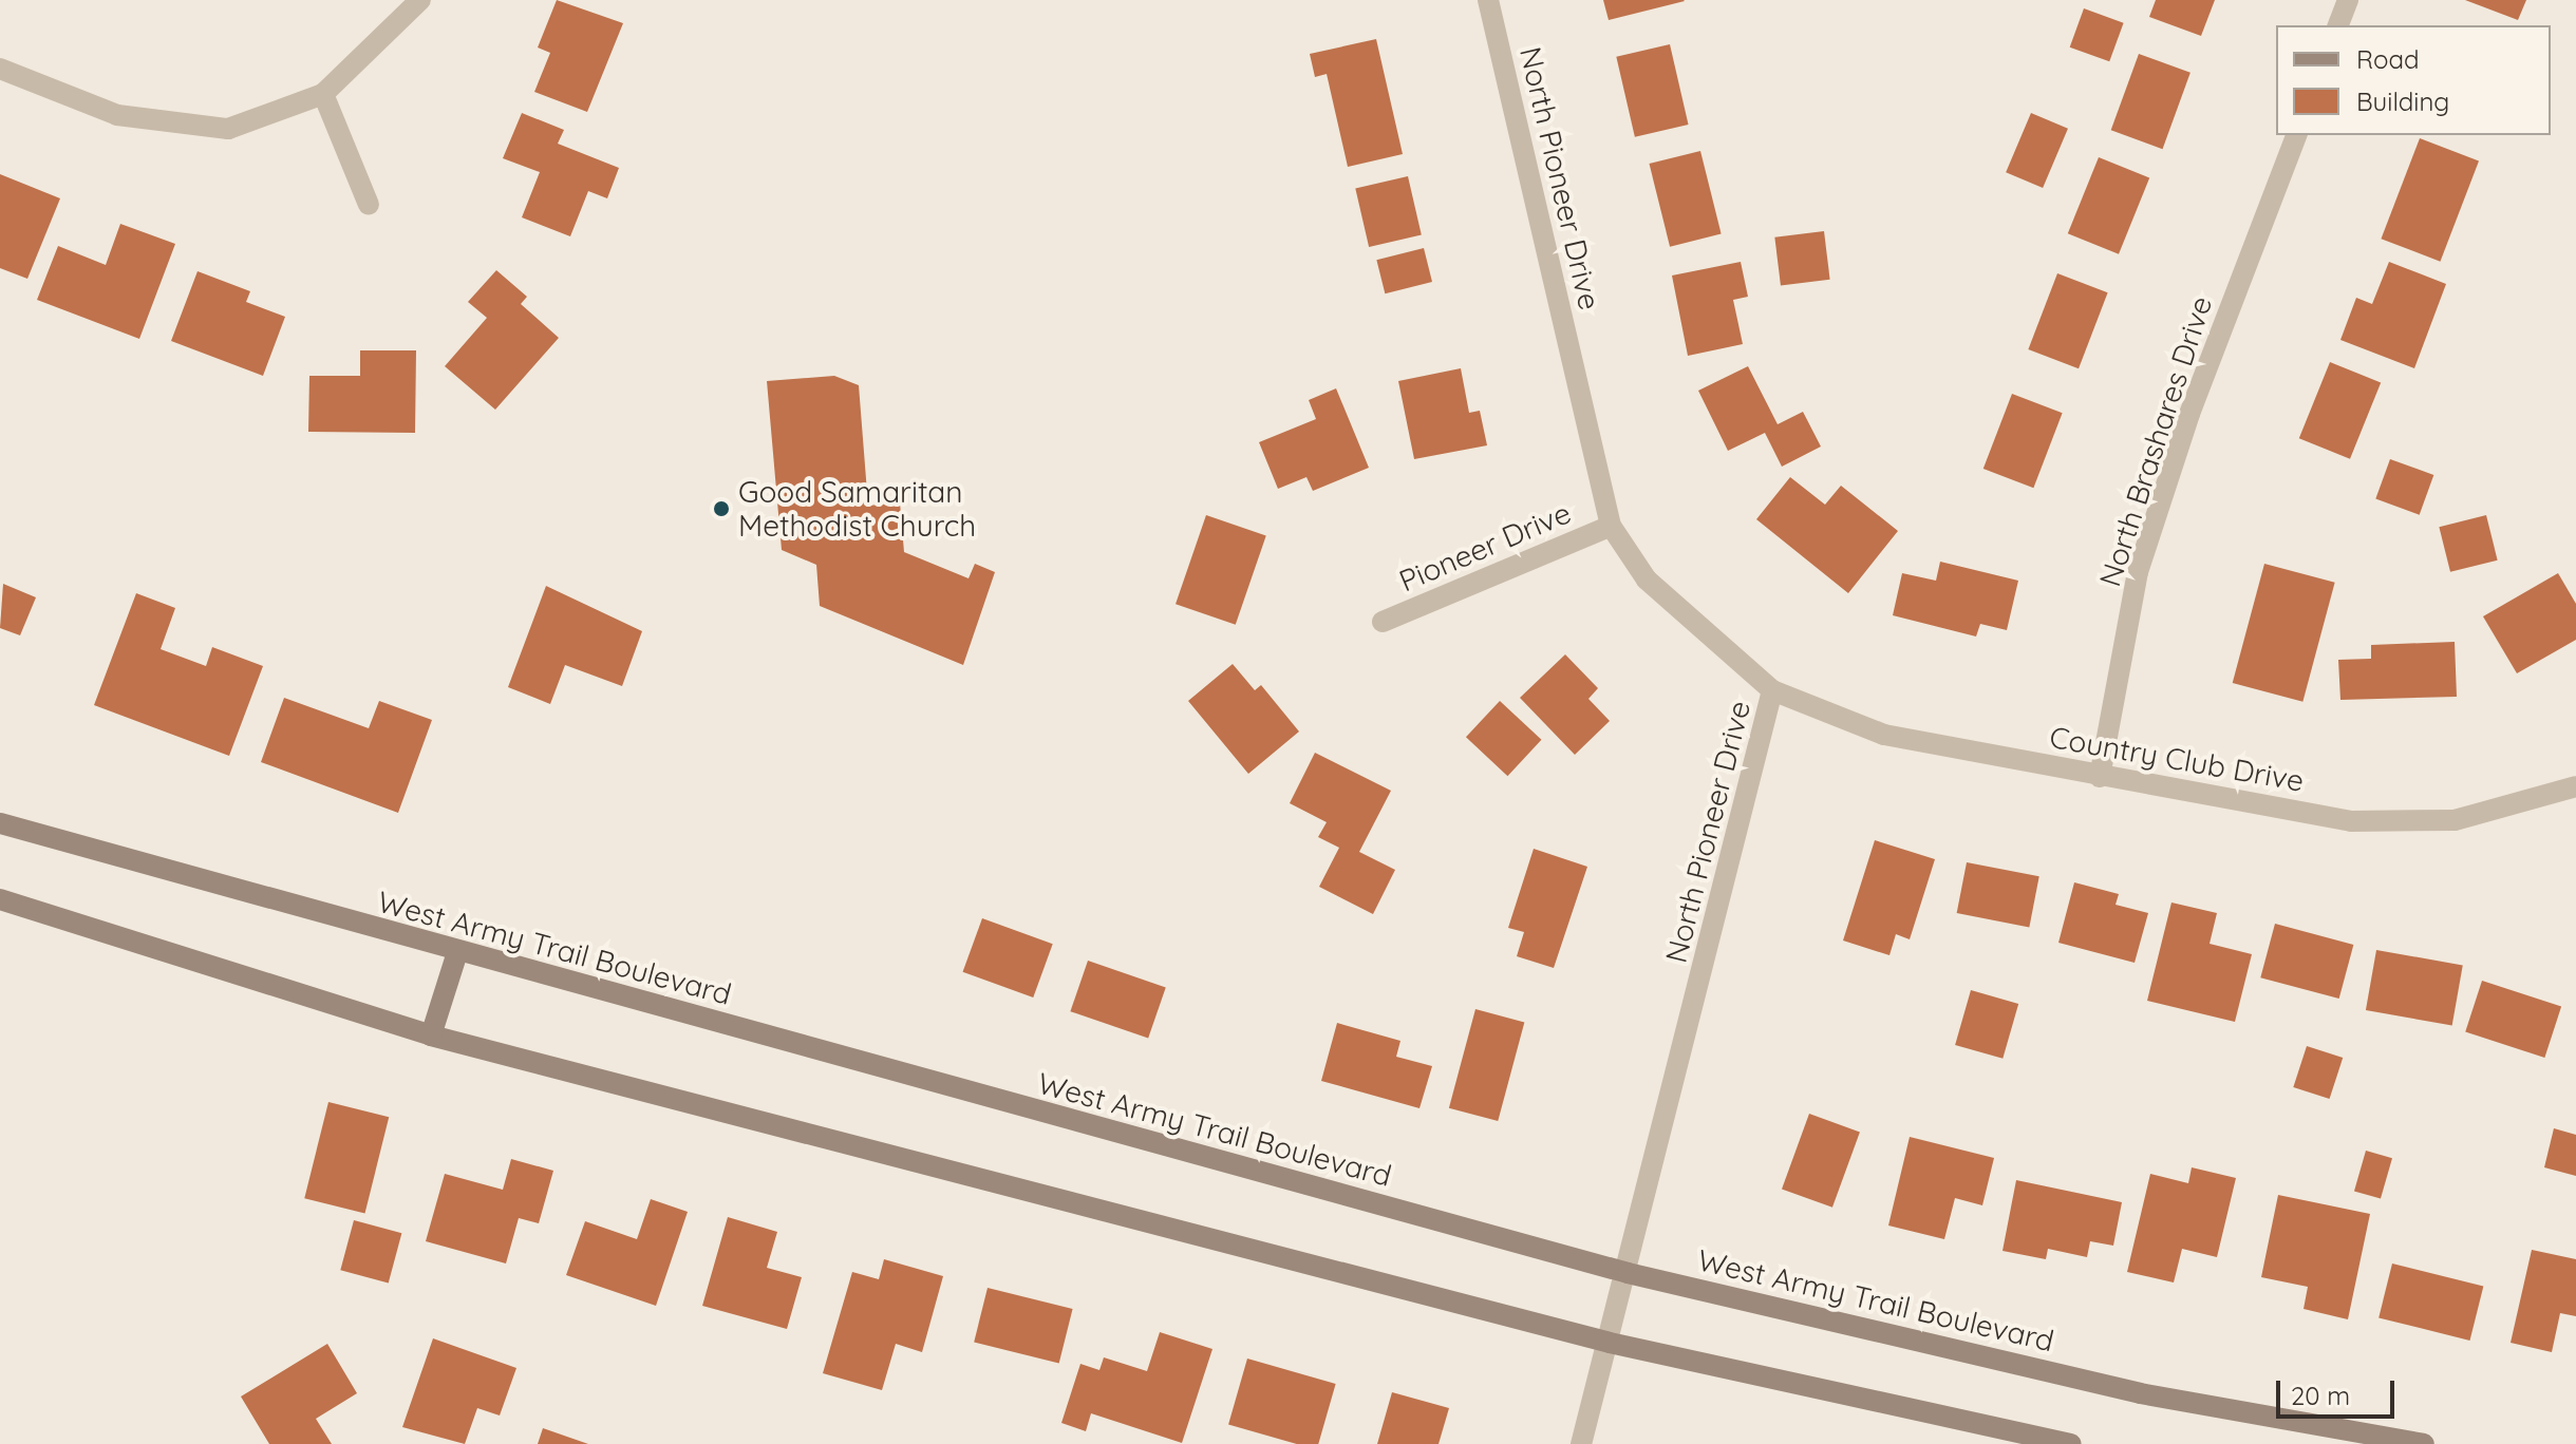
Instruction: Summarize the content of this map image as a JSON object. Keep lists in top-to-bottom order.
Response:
{
  "streets": {
    "main road": ["West Army Trail Boulevard"],
    "street": [
      "North Pioneer Drive",
      "North Brashares Drive",
      "Pioneer Drive",
      "Country Club Drive"
    ]
  },
  "crossings": [
    ["North Pioneer Drive", "Pioneer Drive"],
    ["North Pioneer Drive", "Country Club Drive"],
    ["North Pioneer Drive", "West Army Trail Boulevard"],
    ["North Brashares Drive", "Country Club Drive"]
  ],
  "places": ["Good Samaritan Methodist Church"],
  "legend": ["Road", "Building"],
  "scale_bar": "20 m"
}
